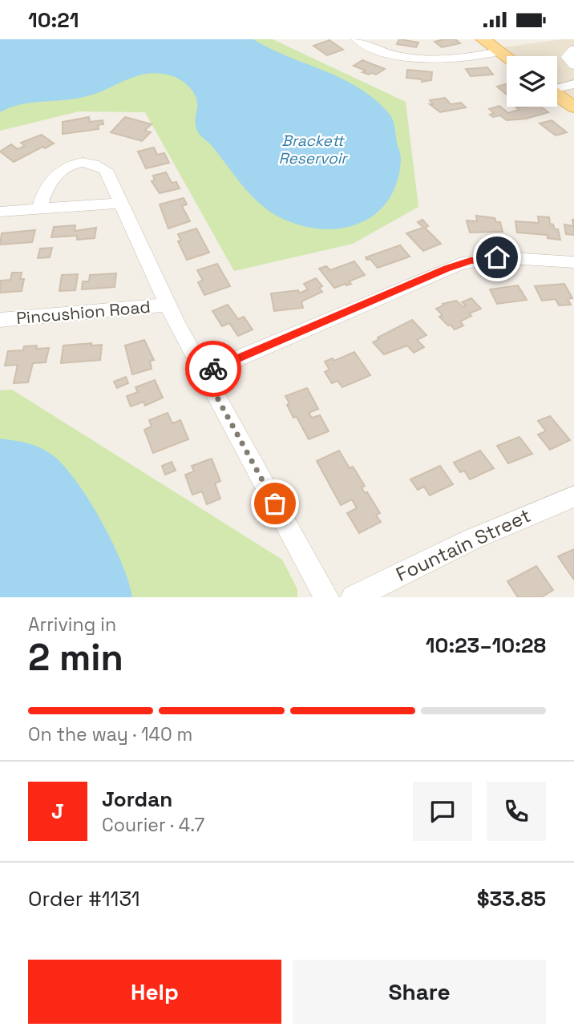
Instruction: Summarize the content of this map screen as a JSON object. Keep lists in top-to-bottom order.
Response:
{
  "streets": {
    "street": ["Pincushion Road", "Fountain Street"]
  },
  "water": ["Brackett Reservoir"],
  "page": {
    "status": "10:21",
    "heading": ["2 min", "Arriving in", "10:23–10:28"],
    "panel": [
      "Jordan",
      "Courier · 4.7",
      "Order #1131",
      "$33.85"
    ],
    "bar": "On the way · 140 m",
    "round": "J",
    "buttons": ["Help", "Share"]
  }
}
